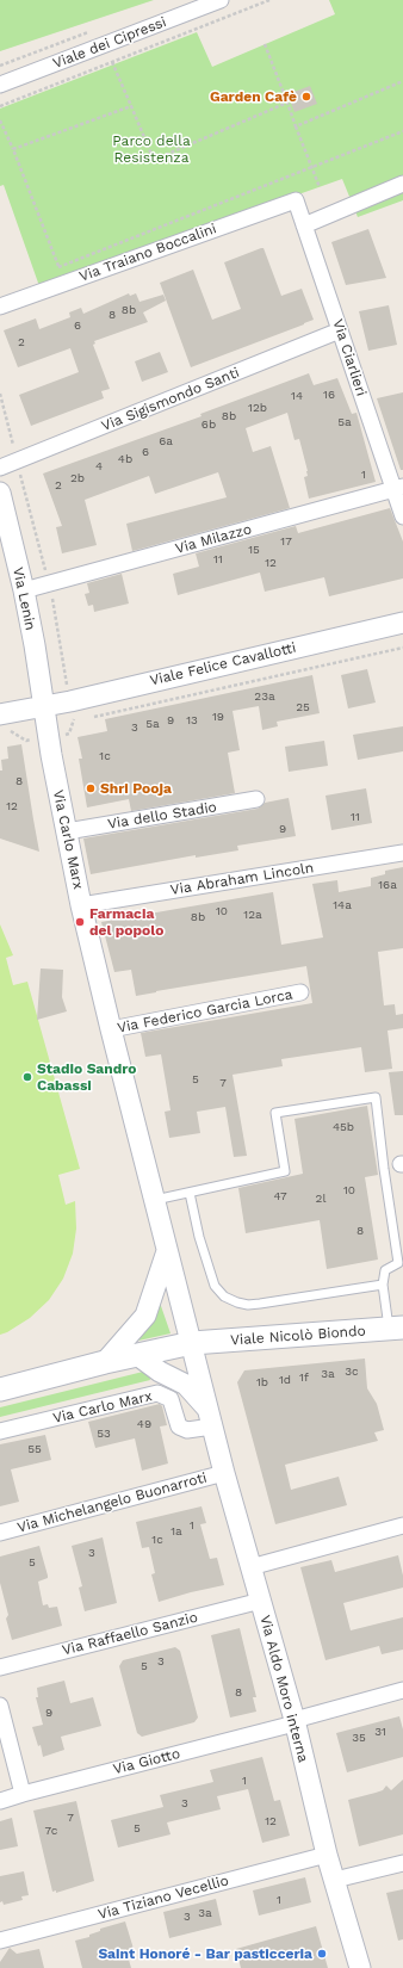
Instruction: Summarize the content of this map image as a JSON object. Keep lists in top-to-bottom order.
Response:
{
  "streets": {
    "main road": ["Viale Nicolò Biondo"],
    "street": [
      "Viale dei Cipressi",
      "Via Traiano Boccalini",
      "Via Ciarlieri",
      "Via Sigismondo Santi",
      "Via Milazzo",
      "Via Lenin",
      "Viale Felice Cavallotti",
      "Via dello Stadio",
      "Via Carlo Marx",
      "Via Abraham Lincoln",
      "Via Federico Garcia Lorca",
      "Via Michelangelo Buonarroti",
      "Via Raffaello Sanzio",
      "Via Aldo Moro interna",
      "Via Giotto",
      "Via Tiziano Vecellio"
    ]
  },
  "crossings": [
    ["Via Traiano Boccalini", "Via Ciarlieri"],
    ["Via Ciarlieri", "Via Sigismondo Santi"],
    ["Via Ciarlieri", "Via Milazzo"],
    ["Via Milazzo", "Via Lenin"],
    ["Via Lenin", "Viale Felice Cavallotti"],
    ["Via Lenin", "Via Carlo Marx"],
    ["Viale Felice Cavallotti", "Via Carlo Marx"],
    ["Via dello Stadio", "Via Carlo Marx"],
    ["Via Carlo Marx", "Via Abraham Lincoln"],
    ["Via Carlo Marx", "Via Federico Garcia Lorca"],
    ["Via Carlo Marx", "Via Aldo Moro interna"],
    ["Viale Nicolò Biondo", "Via Aldo Moro interna"],
    ["Via Michelangelo Buonarroti", "Via Aldo Moro interna"],
    ["Via Raffaello Sanzio", "Via Aldo Moro interna"],
    ["Via Aldo Moro interna", "Via Giotto"],
    ["Via Aldo Moro interna", "Via Tiziano Vecellio"]
  ],
  "parks": ["Parco della Resistenza"],
  "places": [
    "Garden Cafè",
    "Shri Pooja",
    "Farmacia del popolo",
    "Stadio Sandro Cabassi",
    "Saint Honoré - Bar pasticceria"
  ],
  "house_numbers": [
    "8b",
    "8",
    "6",
    "2",
    "16",
    "14",
    "12b",
    "8b",
    "5a",
    "6b",
    "6a",
    "6",
    "4b",
    "4",
    "1",
    "2b",
    "2",
    "17",
    "15",
    "11",
    "12",
    "23a",
    "25",
    "19",
    "9",
    "13",
    "5a",
    "3",
    "1c",
    "8",
    "12",
    "11",
    "9",
    "16a",
    "14a",
    "10",
    "12a",
    "8b",
    "5",
    "7",
    "45b",
    "10",
    "47",
    "2l",
    "8",
    "3c",
    "3a",
    "1f",
    "1d",
    "1b",
    "49",
    "53",
    "55",
    "1",
    "1a",
    "1c",
    "3",
    "5",
    "3",
    "5",
    "8",
    "9",
    "31",
    "35",
    "1",
    "3",
    "7",
    "12",
    "5",
    "7c",
    "1",
    "3a",
    "3"
  ]
}
